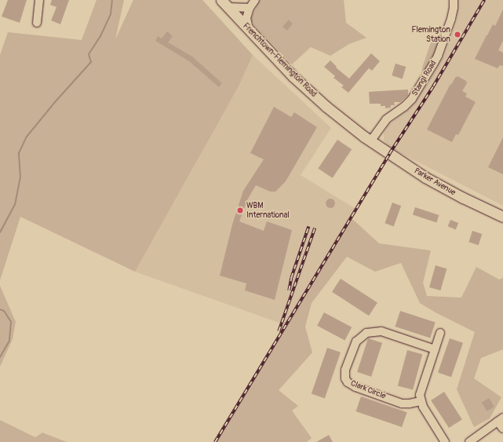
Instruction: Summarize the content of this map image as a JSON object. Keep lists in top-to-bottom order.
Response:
{
  "streets": {
    "main road": ["Frenchtown-Flemington Road", "Parker Avenue"],
    "street": ["Stangl Road", "Clark Circle"]
  },
  "crossings": [
    ["Frenchtown-Flemington Road", "Stangl Road"],
    ["Frenchtown-Flemington Road", "Parker Avenue"],
    ["Stangl Road", "Parker Avenue"]
  ],
  "places": ["Flemington Station", "WBM International"]
}
